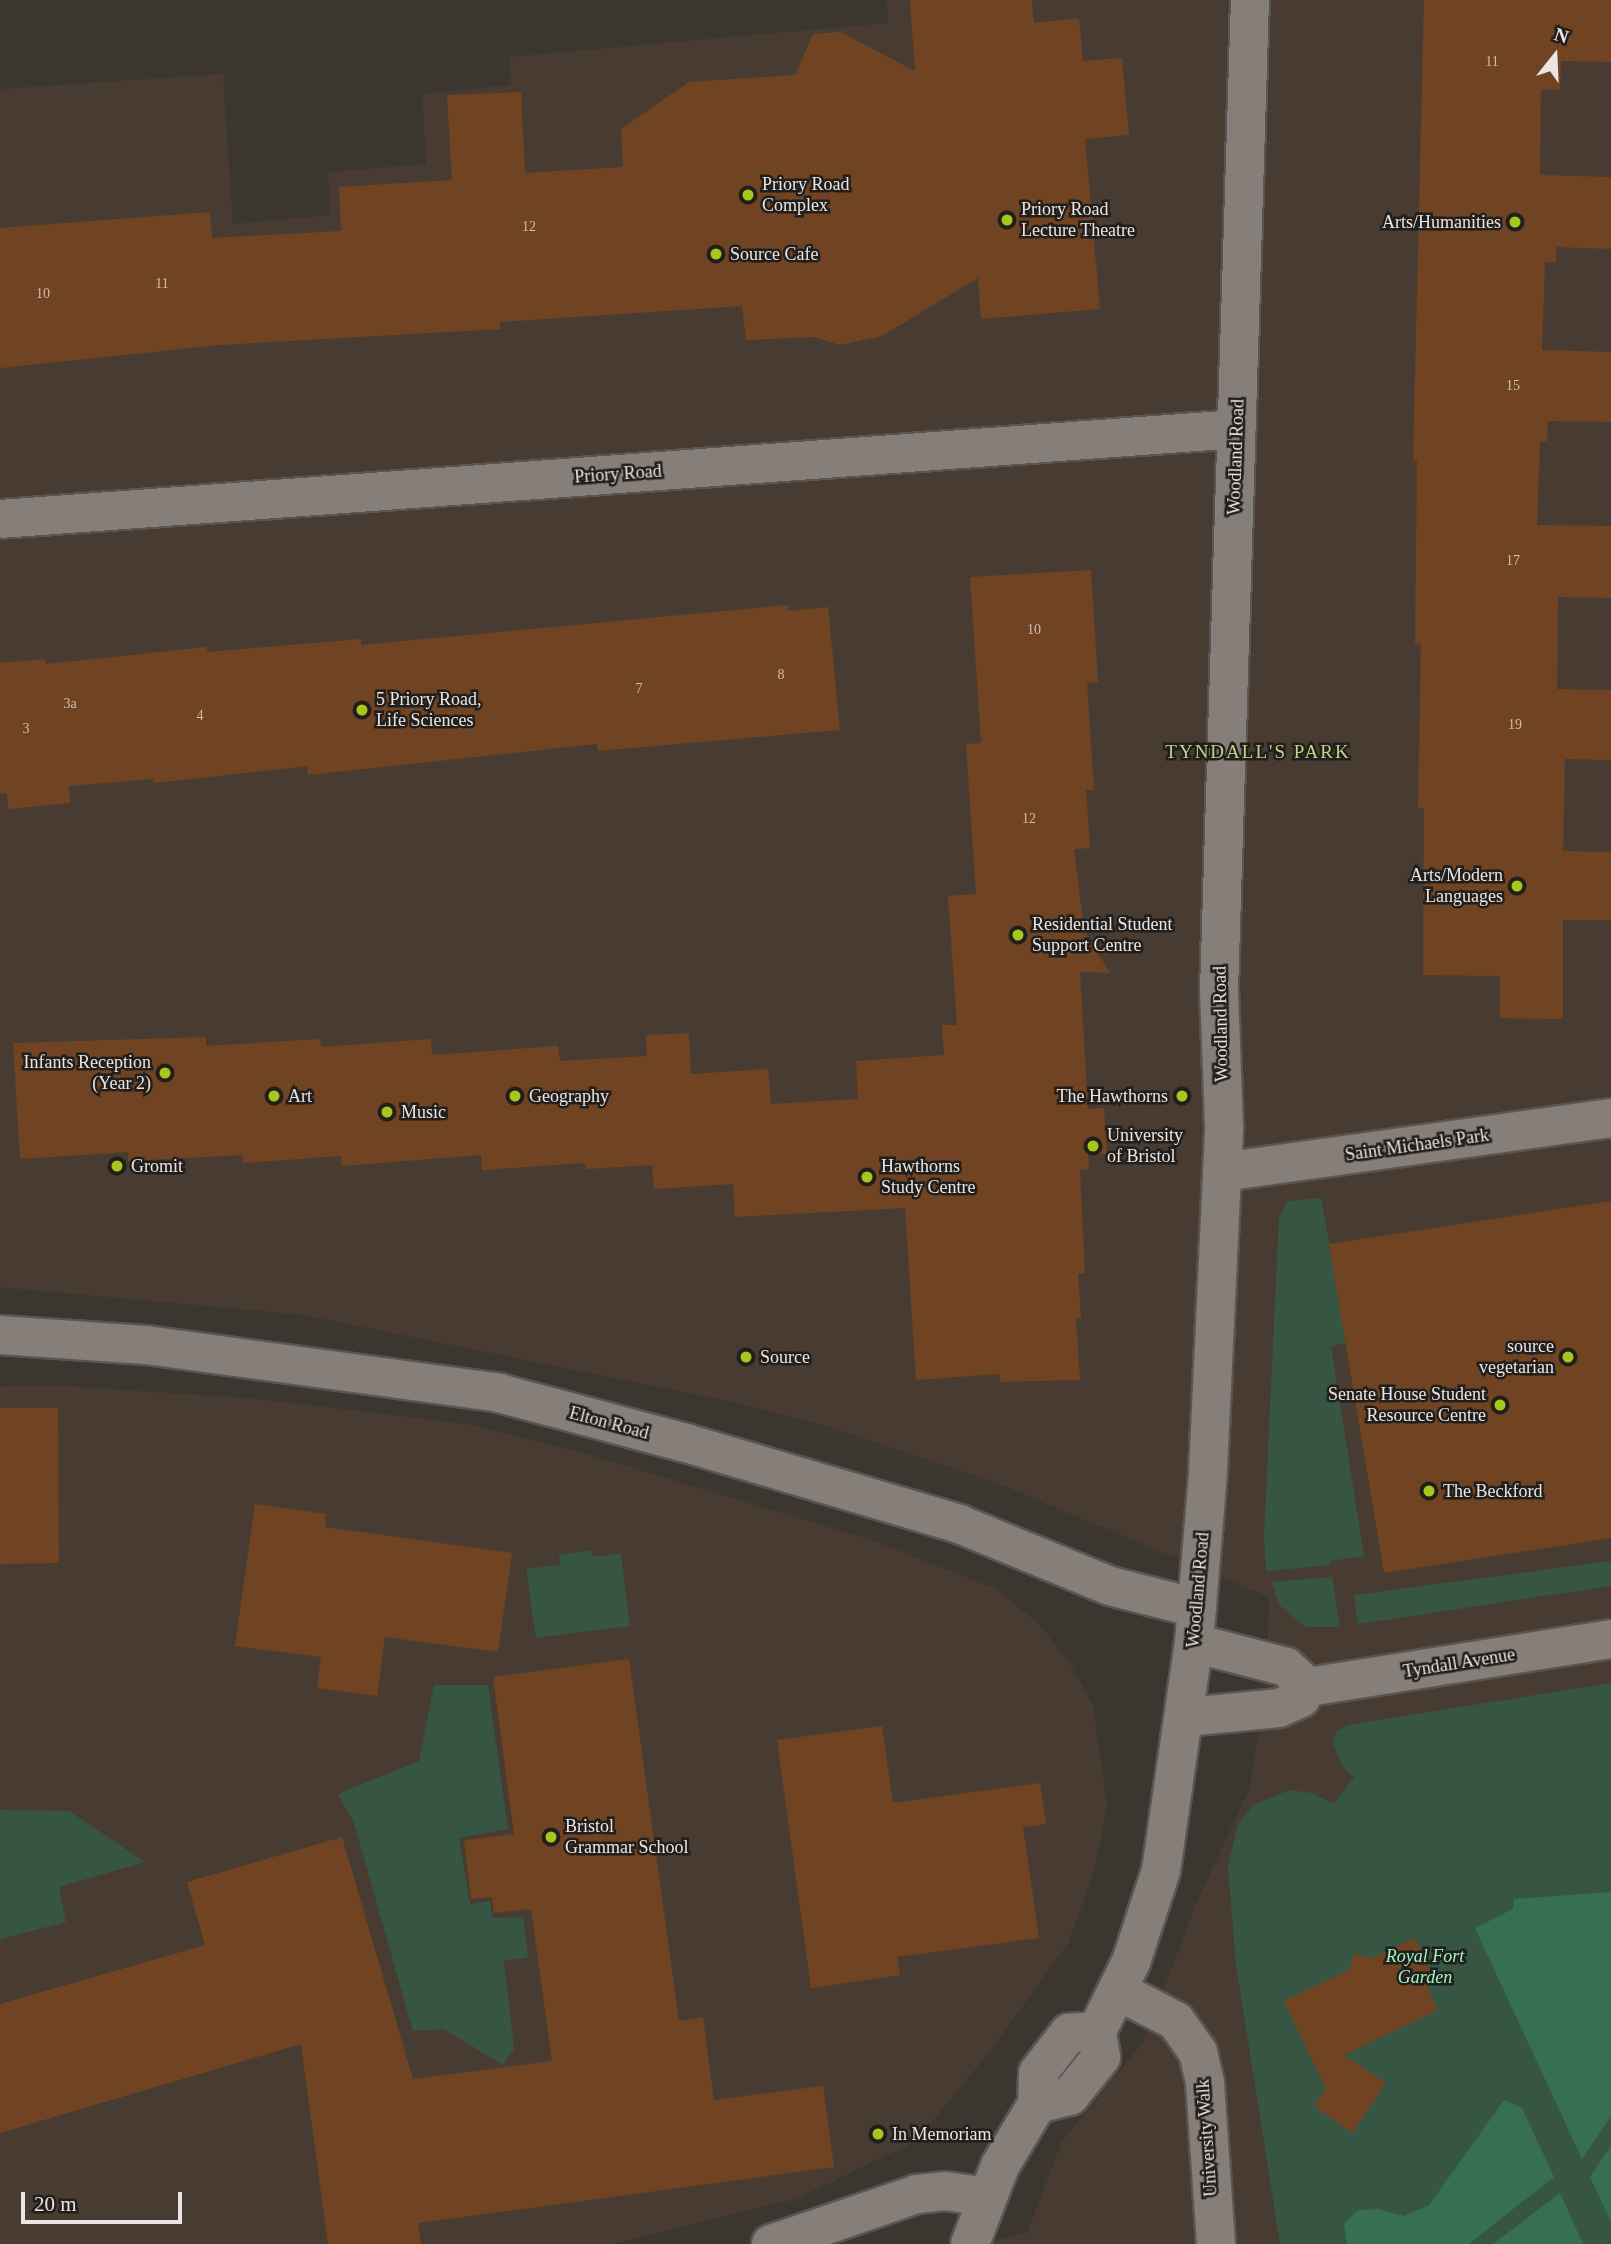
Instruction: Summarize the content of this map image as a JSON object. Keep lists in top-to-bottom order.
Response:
{
  "streets": {
    "street": [
      "Woodland Road",
      "Priory Road",
      "Saint Michaels Park",
      "Elton Road",
      "Tyndall Avenue",
      "University Walk"
    ]
  },
  "crossings": [
    ["Woodland Road", "Priory Road"],
    ["Woodland Road", "Saint Michaels Park"],
    ["Woodland Road", "Elton Road"],
    ["Woodland Road", "Tyndall Avenue"],
    ["Woodland Road", "University Walk"]
  ],
  "districts": ["TYNDALL'S PARK"],
  "parks": ["Royal Fort Garden"],
  "places": [
    "Priory Road Complex",
    "Priory Road Lecture Theatre",
    "Arts/Humanities",
    "Source Cafe",
    "5 Priory Road, Life Sciences",
    "Arts/Modern Languages",
    "Residential Student Support Centre",
    "Infants Reception (Year 2)",
    "Art",
    "Geography",
    "The Hawthorns",
    "Music",
    "University of Bristol",
    "Gromit",
    "Hawthorns Study Centre",
    "Source",
    "source vegetarian",
    "Senate House Student Resource Centre",
    "The Beckford",
    "Bristol Grammar School",
    "In Memoriam"
  ],
  "house_numbers": [
    "11",
    "12",
    "11",
    "10",
    "15",
    "17",
    "10",
    "8",
    "7",
    "3a",
    "4",
    "19",
    "3",
    "12"
  ],
  "scale_bar": "20 m",
  "north": "top"
}
